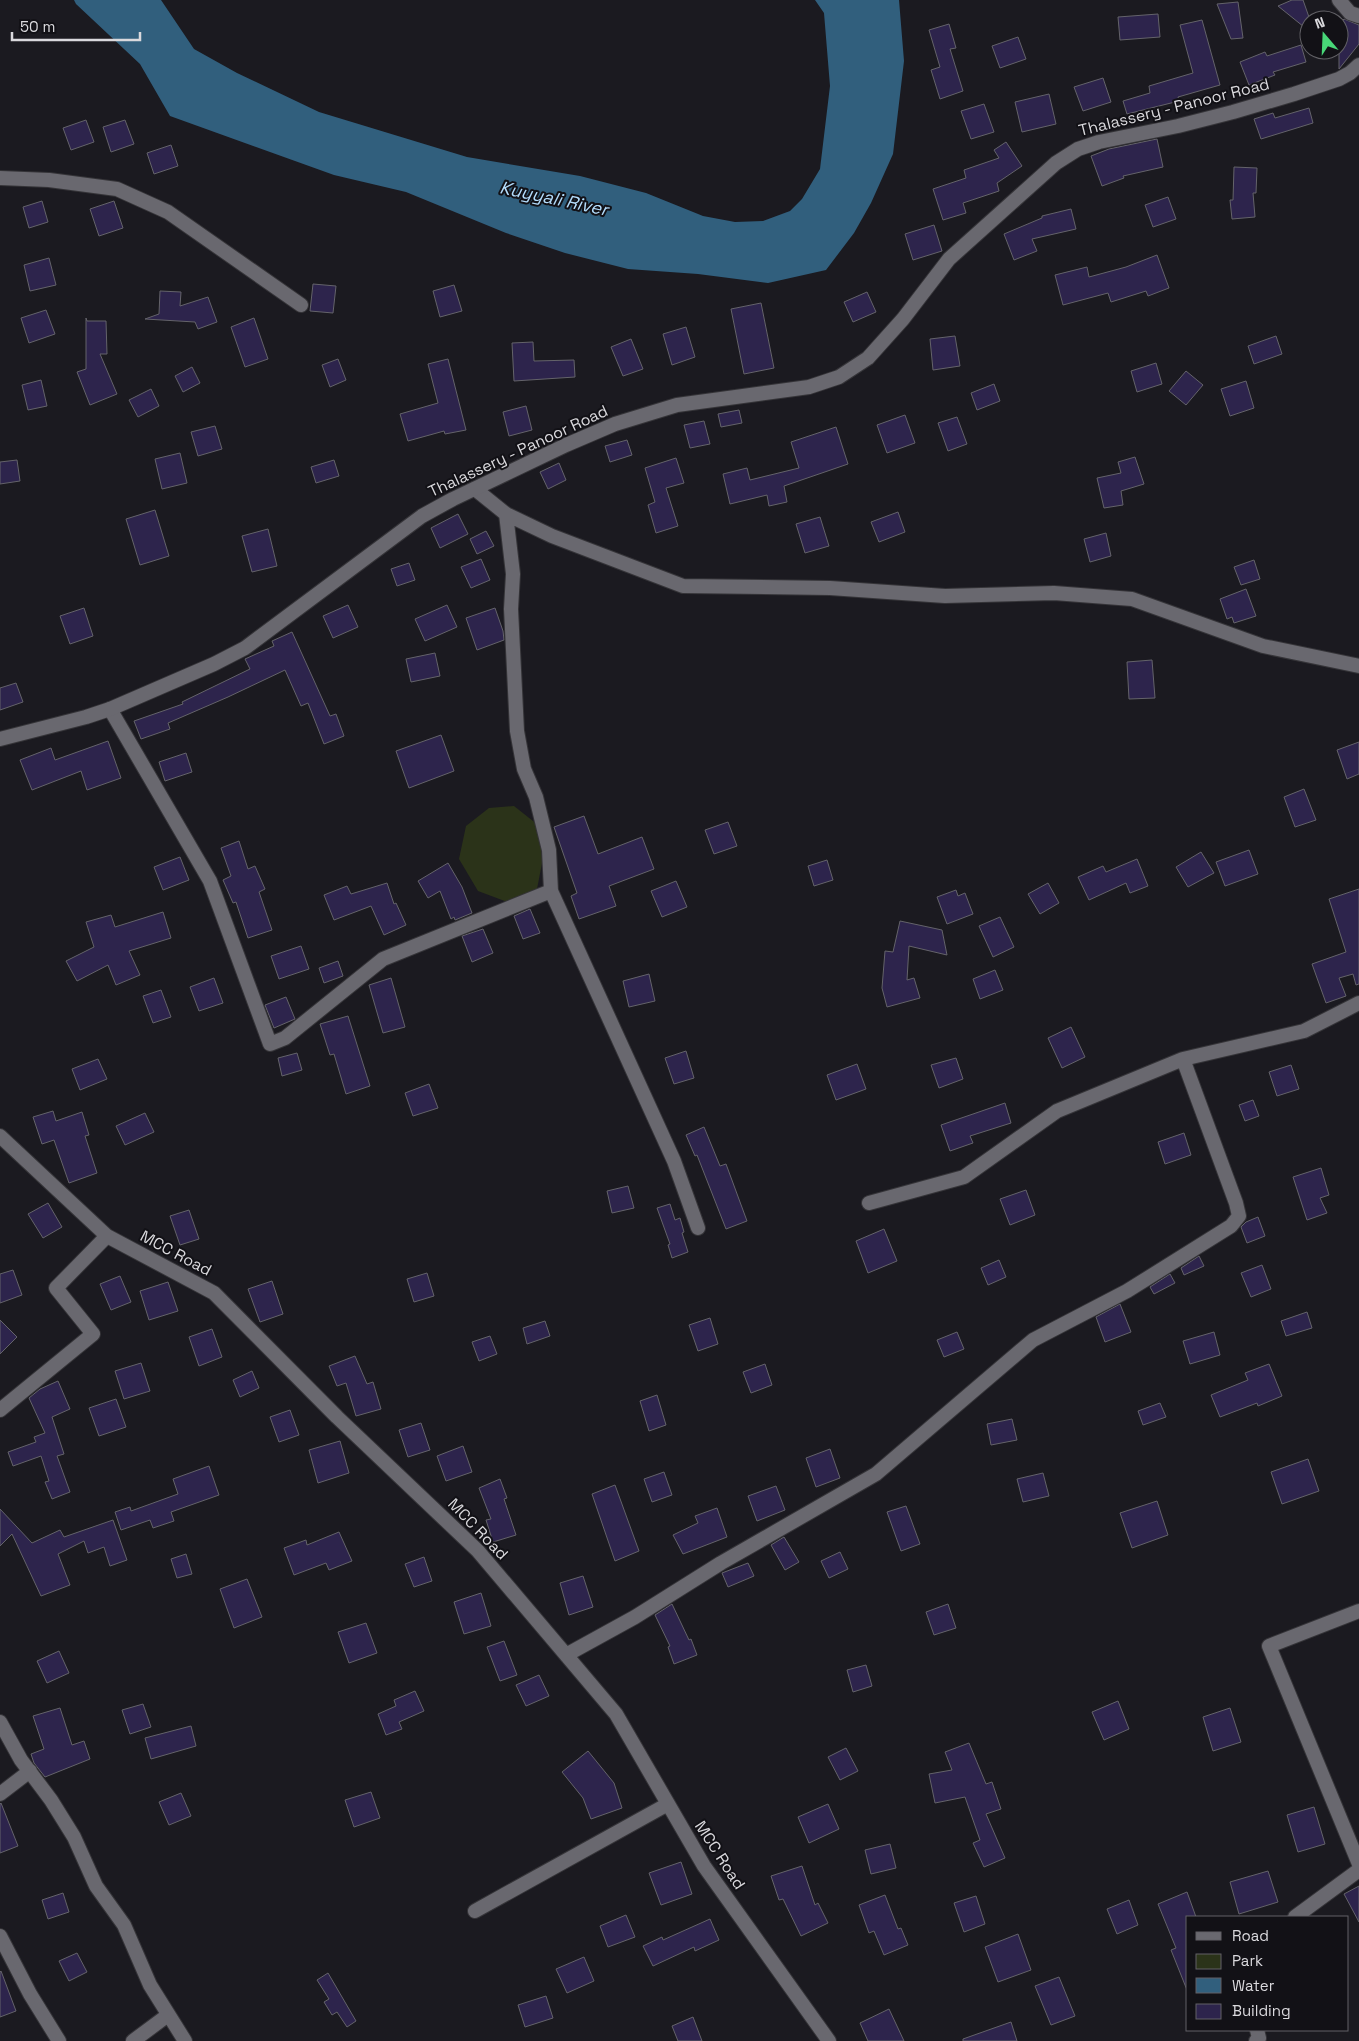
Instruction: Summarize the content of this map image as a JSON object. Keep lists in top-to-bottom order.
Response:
{
  "streets": {
    "street": ["Thalassery - Panoor Road", "MCC Road"]
  },
  "water": ["Kuyyali River"],
  "legend": [
    "Road",
    "Park",
    "Water",
    "Building"
  ],
  "scale_bar": "50 m",
  "north": "top"
}
